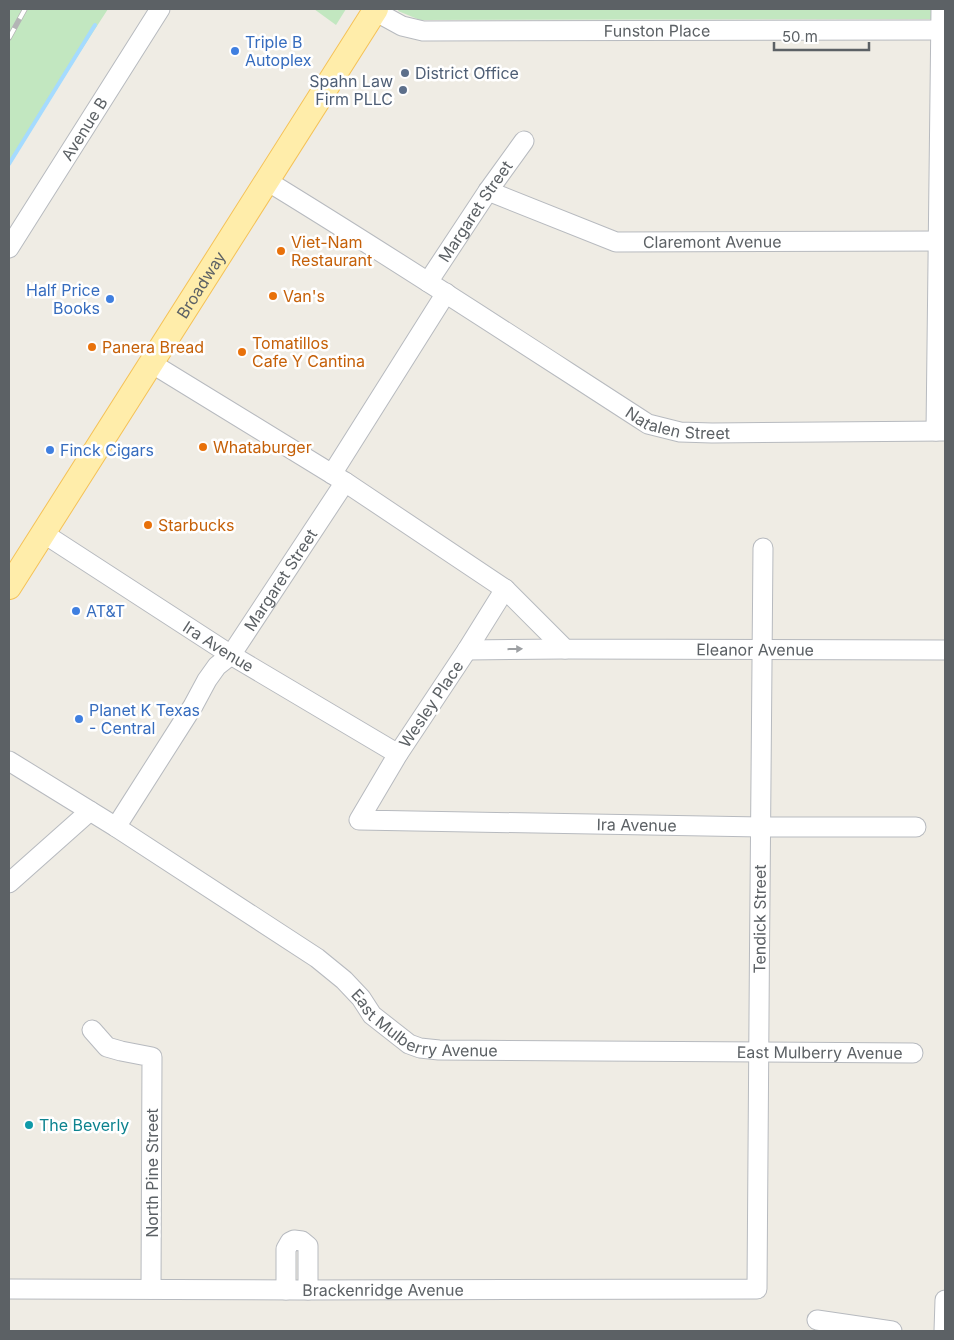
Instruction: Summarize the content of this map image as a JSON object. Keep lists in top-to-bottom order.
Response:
{
  "streets": {
    "main road": ["Broadway"],
    "street": [
      "Funston Place",
      "Avenue B",
      "Margaret Street",
      "Claremont Avenue",
      "Natalen Street",
      "Ira Avenue",
      "Eleanor Avenue",
      "Wesley Place",
      "Tendick Street",
      "East Mulberry Avenue",
      "North Pine Street",
      "Brackenridge Avenue"
    ]
  },
  "crossings": [
    ["Funston Place", "Broadway"],
    ["Margaret Street", "Claremont Avenue"],
    ["Margaret Street", "Natalen Street"],
    ["Margaret Street", "Ira Avenue"],
    ["Margaret Street", "East Mulberry Avenue"],
    ["Broadway", "Ira Avenue"],
    ["Ira Avenue", "Wesley Place"],
    ["Ira Avenue", "Tendick Street"],
    ["Eleanor Avenue", "Wesley Place"],
    ["Eleanor Avenue", "Tendick Street"],
    ["Tendick Street", "East Mulberry Avenue"],
    ["Tendick Street", "Brackenridge Avenue"],
    ["North Pine Street", "Brackenridge Avenue"]
  ],
  "places": [
    "Triple B Autoplex",
    "District Office",
    "Spahn Law Firm PLLC",
    "Viet-Nam Restaurant",
    "Van's",
    "Half Price Books",
    "Panera Bread",
    "Tomatillos Cafe Y Cantina",
    "Whataburger",
    "Finck Cigars",
    "Starbucks",
    "AT&T",
    "Planet K Texas - Central",
    "The Beverly"
  ],
  "scale_bar": "50 m"
}
